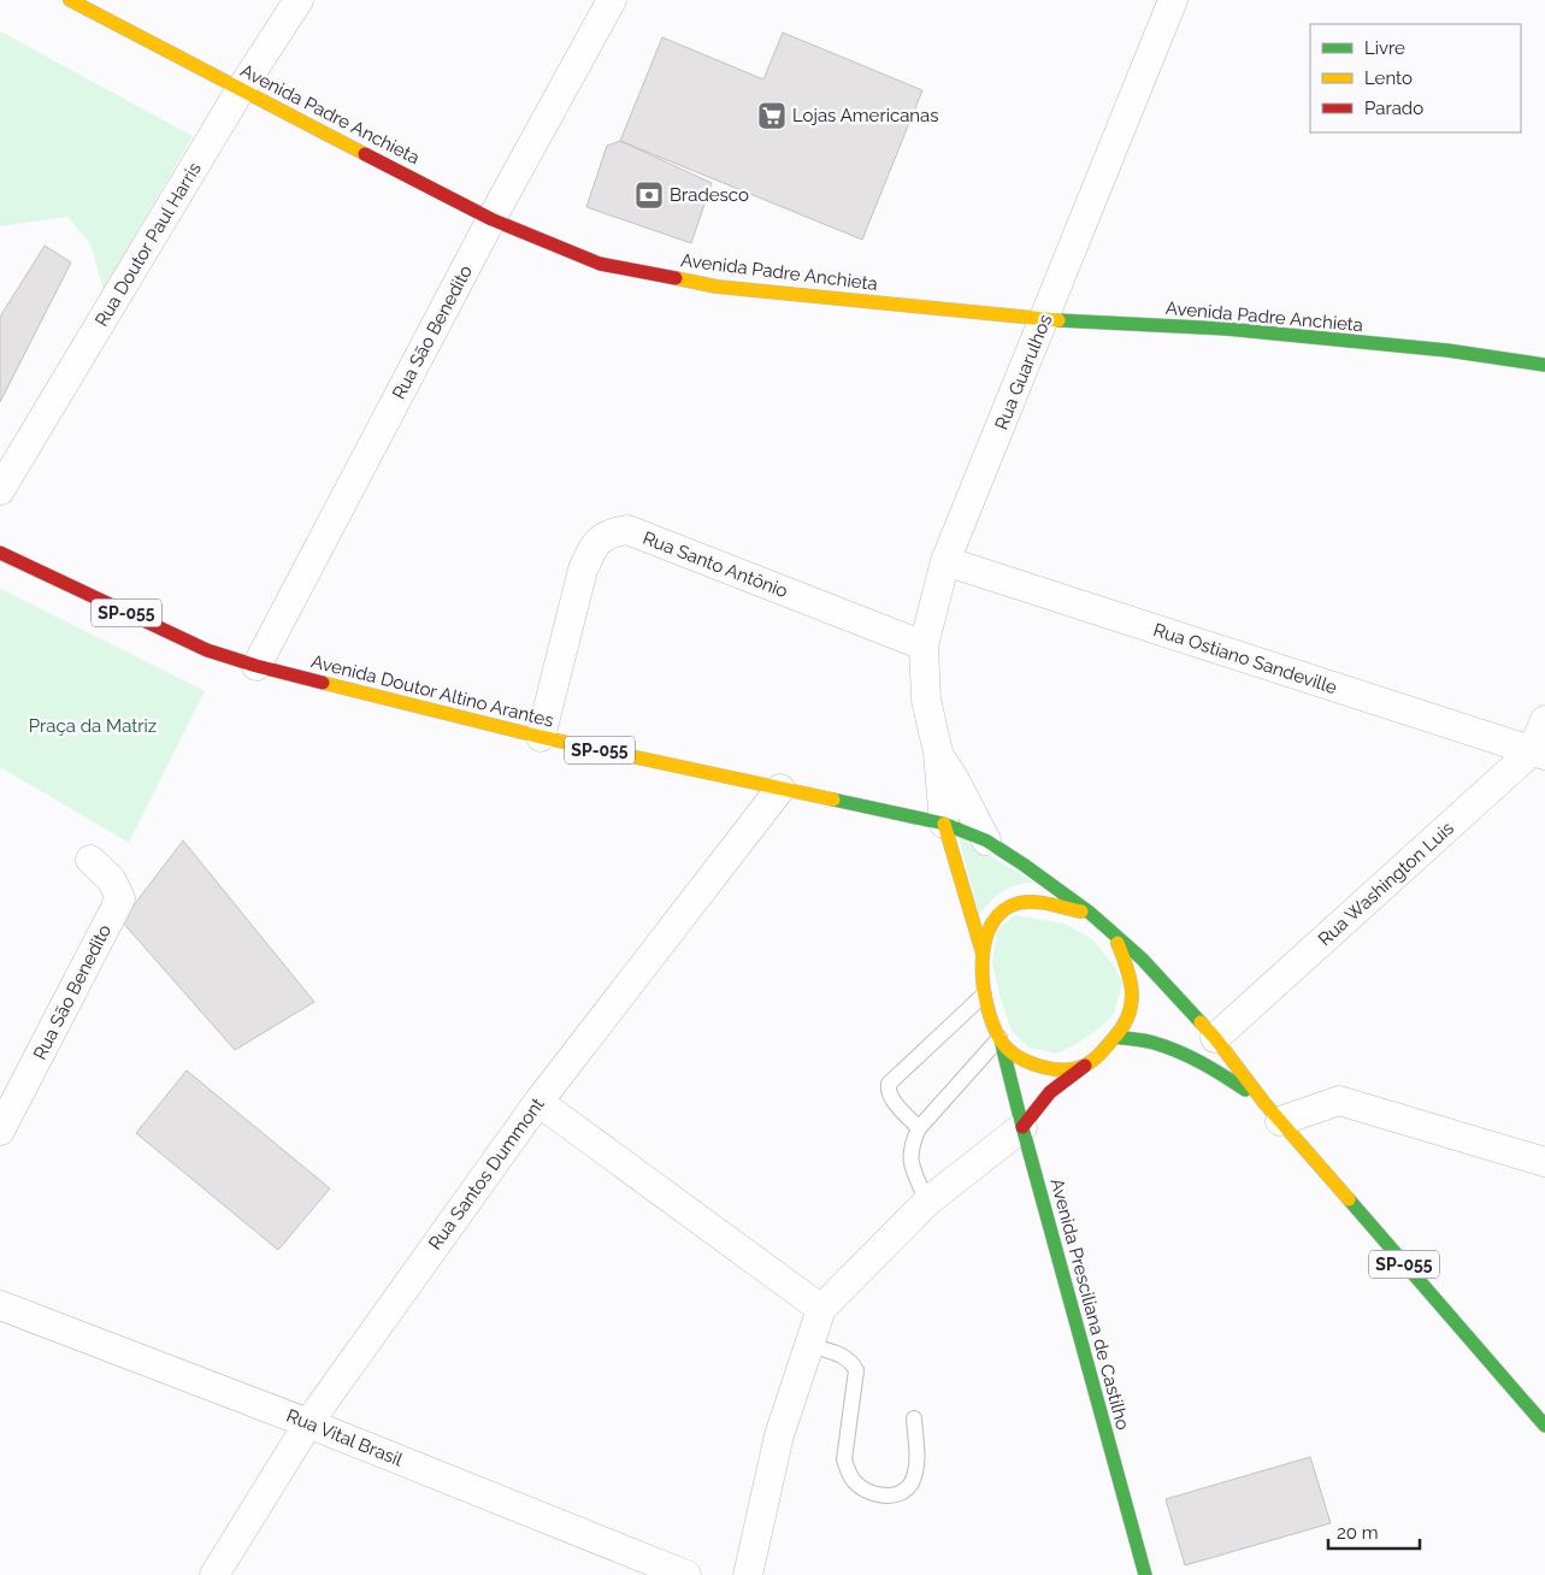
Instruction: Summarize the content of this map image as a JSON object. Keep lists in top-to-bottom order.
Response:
{
  "streets": {
    "main road": [
      "Avenida Padre Anchieta",
      "SP-055",
      "Avenida Doutor Altino Arantes",
      "Avenida Presciliana de Castilho"
    ],
    "street": [
      "Rua Doutor Paul Harris",
      "Rua São Benedito",
      "Rua Guarulhos",
      "Rua Santo Antônio",
      "Rua Ostiano Sandeville",
      "Rua Washington Luis",
      "Rua Santos Dummont",
      "Rua Vital Brasil"
    ]
  },
  "crossings": [
    ["Avenida Padre Anchieta", "Rua Doutor Paul Harris"],
    ["Avenida Padre Anchieta", "Rua São Benedito"],
    ["Avenida Padre Anchieta", "Rua Guarulhos"],
    ["Rua São Benedito", "Avenida Doutor Altino Arantes"],
    ["Rua Guarulhos", "Rua Santo Antônio"],
    ["Rua Guarulhos", "Rua Ostiano Sandeville"],
    ["Rua Santo Antônio", "Avenida Doutor Altino Arantes"],
    ["SP-055", "Avenida Doutor Altino Arantes"],
    ["SP-055", "Rua Washington Luis"],
    ["SP-055", "Avenida Presciliana de Castilho"],
    ["Rua Ostiano Sandeville", "Rua Washington Luis"],
    ["Avenida Doutor Altino Arantes", "Rua Santos Dummont"],
    ["Rua Santos Dummont", "Rua Vital Brasil"]
  ],
  "parks": ["Praça da Matriz"],
  "places": {
    "supermarket": ["Lojas Americanas"],
    "bank": ["Bradesco"]
  },
  "legend": ["Livre", "Lento", "Parado"],
  "scale_bar": "20 m"
}
